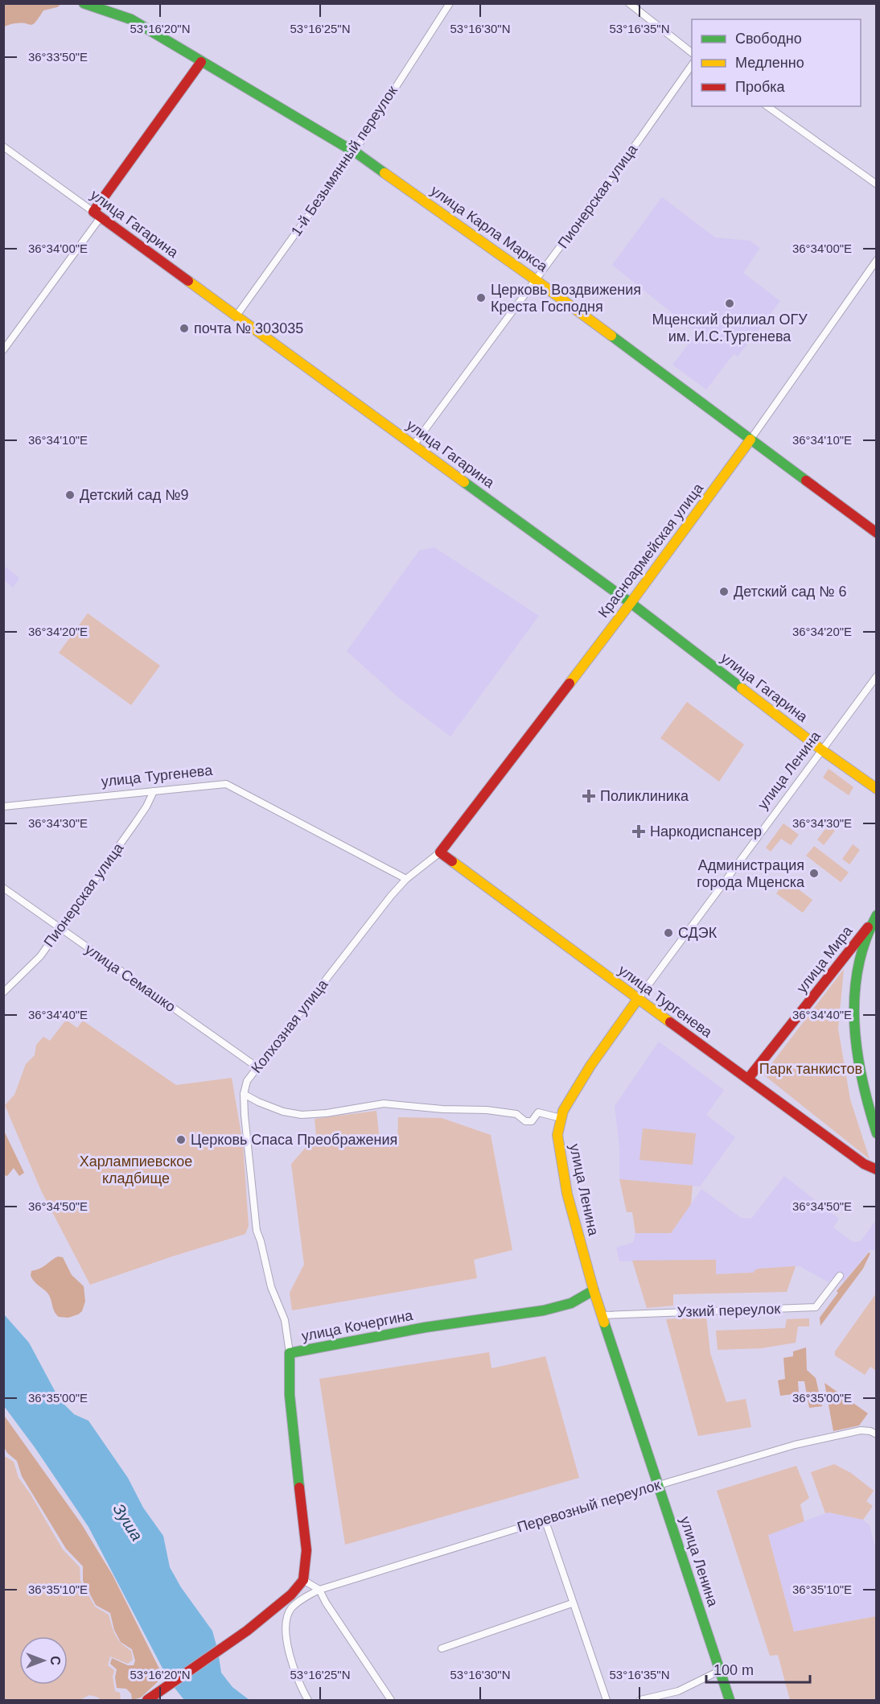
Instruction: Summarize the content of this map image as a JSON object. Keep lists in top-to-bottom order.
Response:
{
  "streets": {
    "main road": [
      "улица Гагарина",
      "улица Карла Маркса",
      "Красноармейская улица",
      "улица Ленина",
      "улица Тургенева",
      "улица Мира",
      "улица Кочергина"
    ],
    "street": [
      "1-й Безымянный переулок",
      "Пионерская улица",
      "улица Семашко",
      "Колхозная улица",
      "Узкий переулок",
      "Перевозный переулок"
    ]
  },
  "crossings": [
    ["1-й Безымянный переулок", "улица Гагарина"],
    ["1-й Безымянный переулок", "улица Карла Маркса"],
    ["Пионерская улица", "улица Гагарина"],
    ["Пионерская улица", "улица Карла Маркса"],
    ["Пионерская улица", "улица Тургенева"],
    ["Пионерская улица", "улица Семашко"],
    ["улица Гагарина", "Красноармейская улица"],
    ["улица Гагарина", "улица Ленина"],
    ["улица Карла Маркса", "Красноармейская улица"],
    ["Красноармейская улица", "улица Тургенева"],
    ["Красноармейская улица", "Колхозная улица"],
    ["улица Ленина", "улица Тургенева"],
    ["улица Ленина", "Узкий переулок"],
    ["улица Ленина", "улица Кочергина"],
    ["улица Ленина", "Перевозный переулок"],
    ["улица Тургенева", "улица Мира"],
    ["улица Тургенева", "Колхозная улица"],
    ["улица Семашко", "Колхозная улица"],
    ["Колхозная улица", "улица Кочергина"]
  ],
  "water": ["Зуша"],
  "parks": ["Парк танкистов", "Харлампиевское кладбище"],
  "places": {
    "other": [
      "Церковь Воздвижения Креста Господня",
      "Мценский филиал ОГУ им. И.С.Тургенева",
      "почта № 303035",
      "Детский сад №9",
      "Детский сад № 6",
      "Администрация города Мценска",
      "СДЭК",
      "Церковь Спаса Преображения"
    ],
    "health": ["Поликлиника", "Наркодиспансер"]
  },
  "legend": ["Свободно", "Медленно", "Пробка"],
  "scale_bar": "100 m",
  "north": "right",
  "coordinates": [
    "53°16'20\"N",
    "53°16'25\"N",
    "53°16'30\"N",
    "53°16'35\"N",
    "36°33'50\"E",
    "36°34'00\"E",
    "36°34'10\"E",
    "36°34'20\"E",
    "36°34'30\"E",
    "36°34'40\"E",
    "36°34'50\"E",
    "36°35'00\"E",
    "36°35'10\"E"
  ]
}
